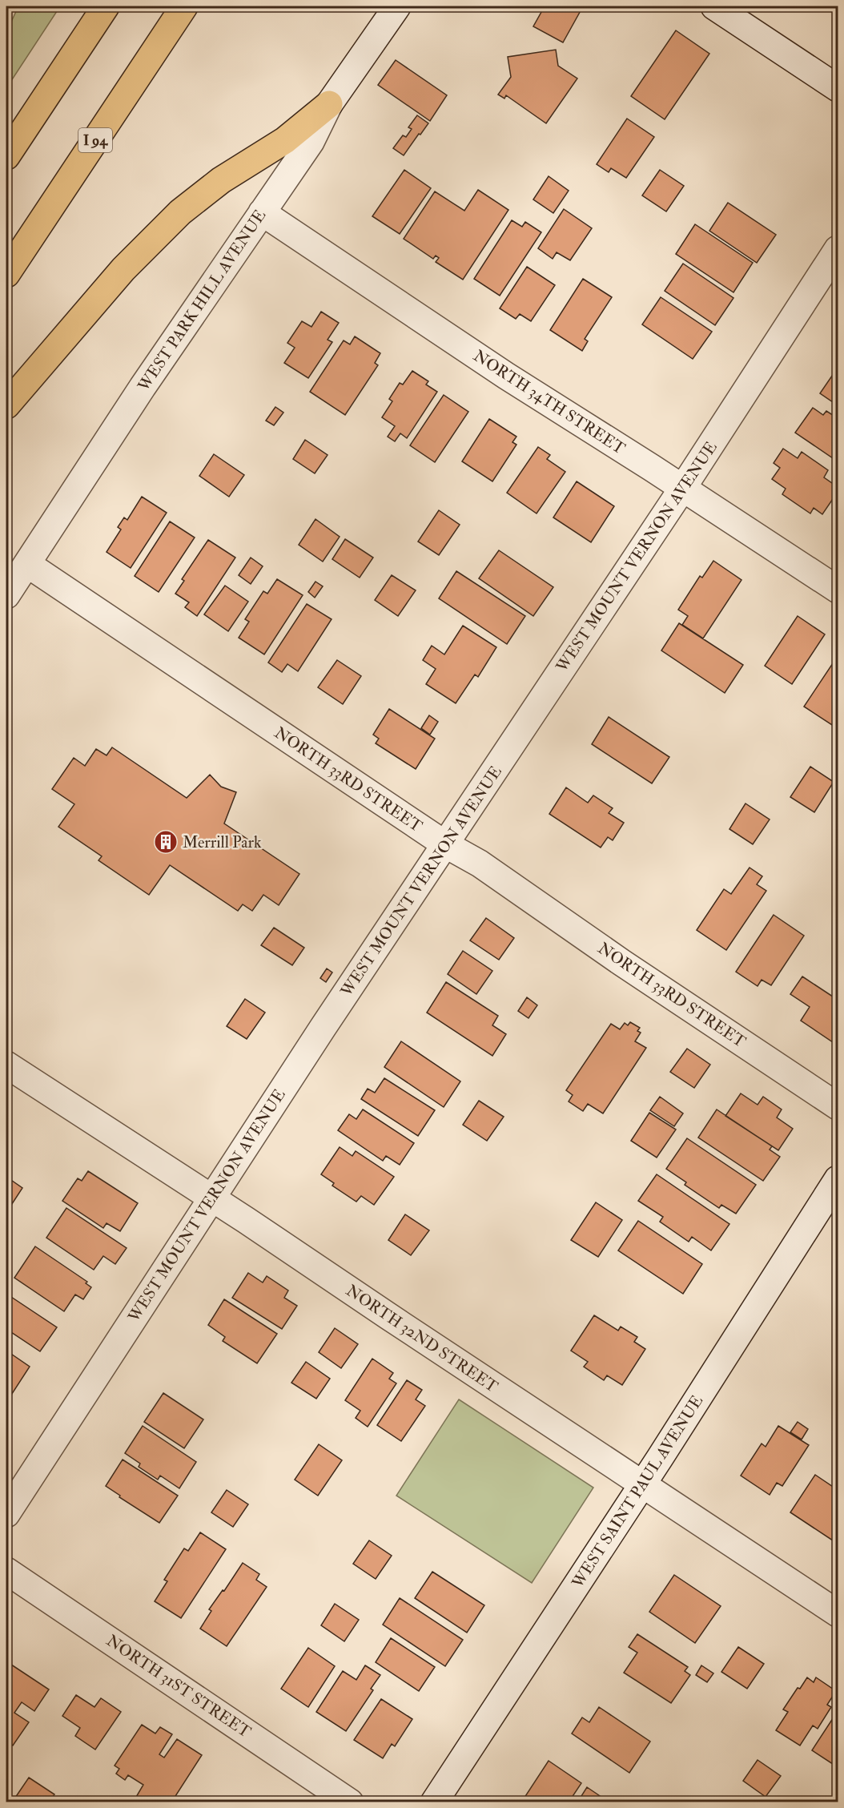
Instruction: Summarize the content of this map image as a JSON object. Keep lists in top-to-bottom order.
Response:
{
  "streets": {
    "highway": ["I 94"],
    "street": [
      "WEST PARK HILL AVENUE",
      "NORTH 34TH STREET",
      "WEST MOUNT VERNON AVENUE",
      "NORTH 33RD STREET",
      "NORTH 32ND STREET",
      "WEST SAINT PAUL AVENUE",
      "NORTH 31ST STREET"
    ]
  },
  "crossings": [
    ["WEST PARK HILL AVENUE", "NORTH 34TH STREET"],
    ["WEST PARK HILL AVENUE", "NORTH 33RD STREET"],
    ["NORTH 34TH STREET", "WEST MOUNT VERNON AVENUE"],
    ["WEST MOUNT VERNON AVENUE", "NORTH 33RD STREET"],
    ["WEST MOUNT VERNON AVENUE", "NORTH 32ND STREET"],
    ["NORTH 32ND STREET", "WEST SAINT PAUL AVENUE"]
  ],
  "places": {
    "building": ["Merrill Park"]
  }
}
